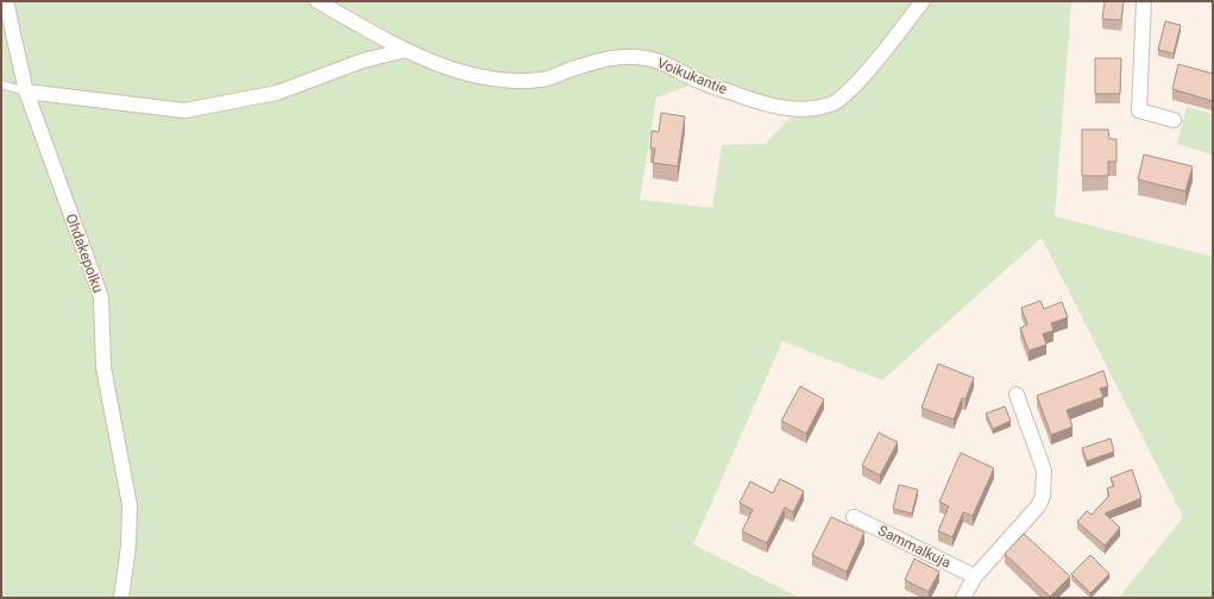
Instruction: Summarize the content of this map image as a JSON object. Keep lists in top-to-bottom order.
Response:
{
  "streets": {
    "street": ["Voikukantie", "Ohdakepolku", "Sammalkuja"]
  }
}
